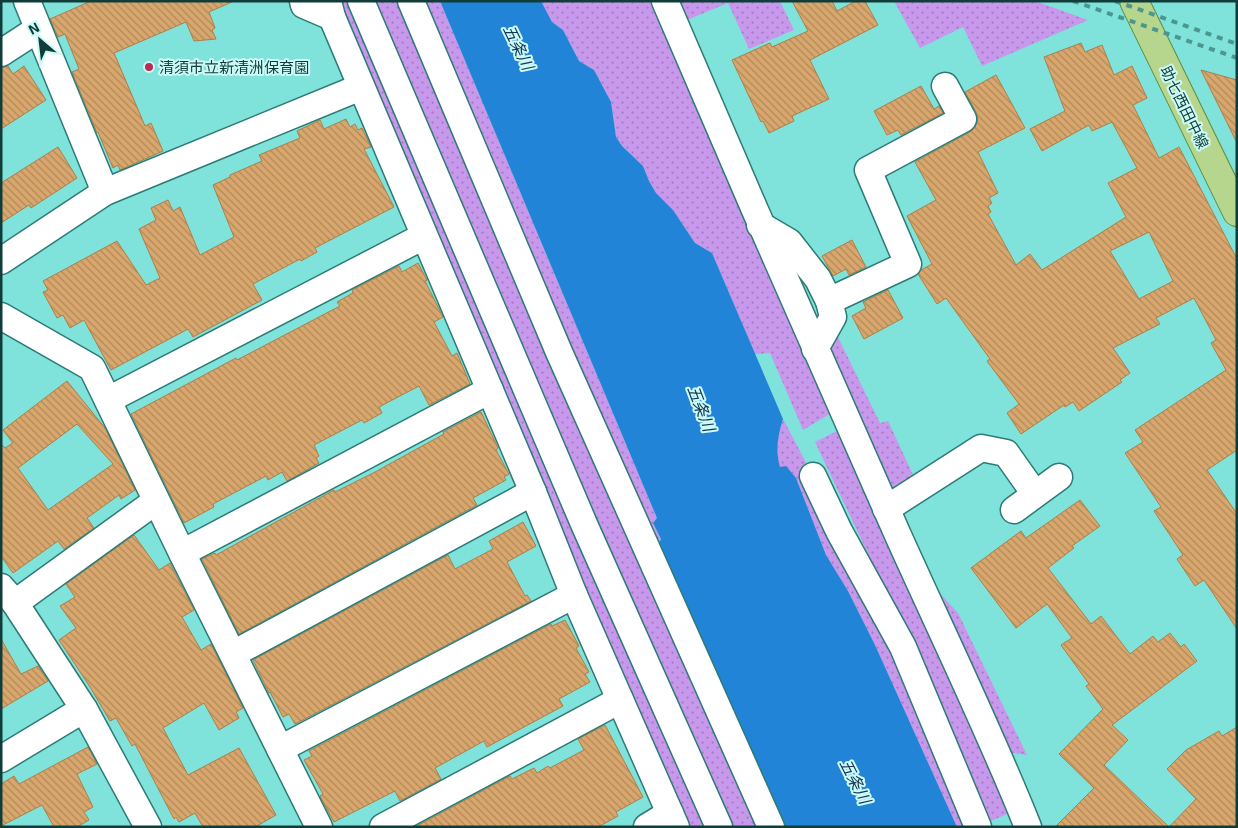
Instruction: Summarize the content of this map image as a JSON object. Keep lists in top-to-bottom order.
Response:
{
  "streets": {
    "main road": ["助七西田中線"]
  },
  "water": ["五条川"],
  "places": ["清須市立新清洲保育園"],
  "north": "top left"
}
